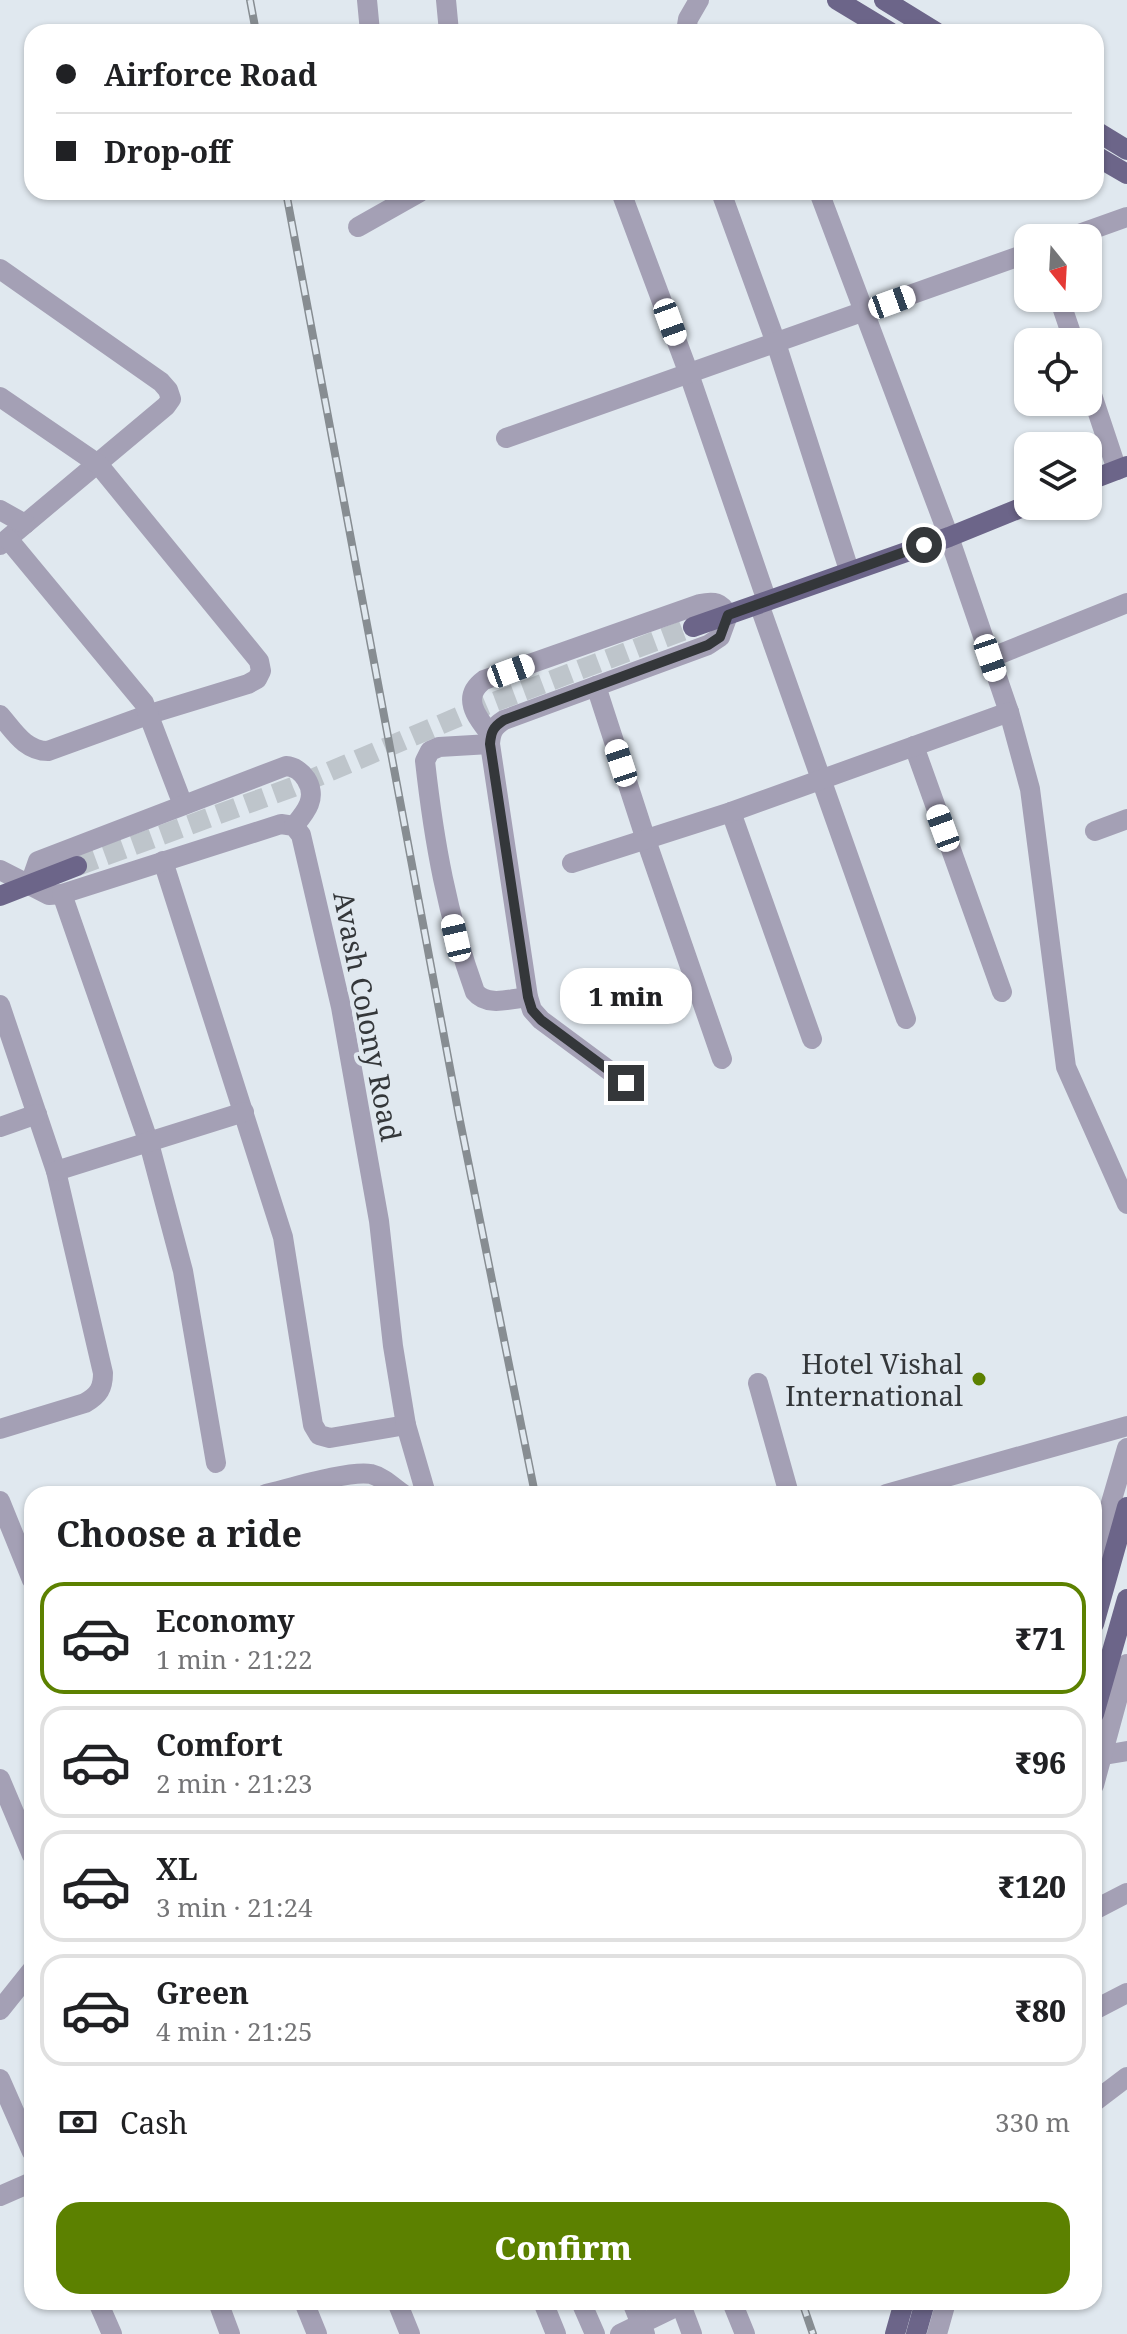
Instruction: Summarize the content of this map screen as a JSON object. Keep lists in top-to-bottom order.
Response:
{
  "streets": {
    "street": ["Avash Colony Road"]
  },
  "places": ["Hotel Vishal International"],
  "north": "bottom",
  "page": {
    "banner": ["Airforce Road", "Drop-off"],
    "bubble": "1 min",
    "heading": "Choose a ride",
    "list": [
      {
        "name": "Economy",
        "note": "1 min · 21:22",
        "value": "₹71"
      },
      {
        "name": "Comfort",
        "note": "2 min · 21:23",
        "value": "₹96"
      },
      {
        "name": "XL",
        "note": "3 min · 21:24",
        "value": "₹120"
      },
      {
        "name": "Green",
        "note": "4 min · 21:25",
        "value": "₹80"
      }
    ],
    "pay": ["Cash", "330 m"],
    "buttons": "Confirm"
  }
}
